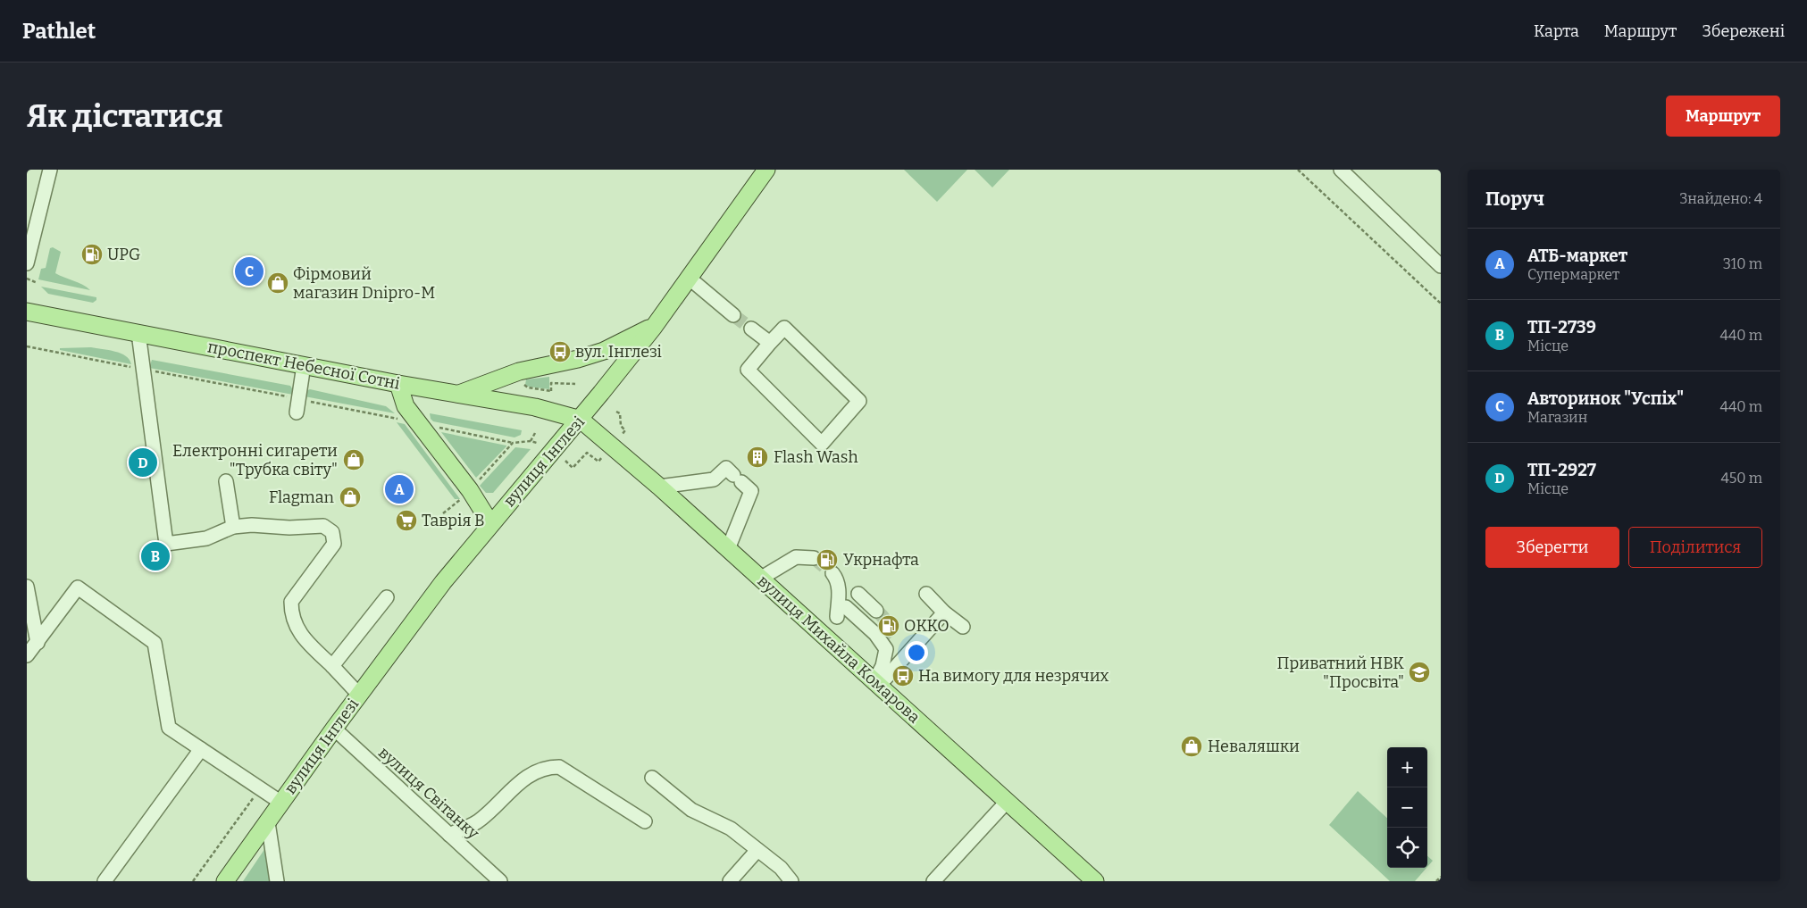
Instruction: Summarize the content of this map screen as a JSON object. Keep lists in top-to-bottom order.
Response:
{
  "streets": {
    "main road": ["проспект Небесної Сотні", "вулиця Інглезі", "вулиця Михайла Комарова"],
    "street": ["вулиця Світанку"]
  },
  "crossings": [
    ["проспект Небесної Сотні", "вулиця Інглезі"],
    ["проспект Небесної Сотні", "вулиця Михайла Комарова"],
    ["вулиця Інглезі", "вулиця Михайла Комарова"],
    ["вулиця Інглезі", "вулиця Світанку"]
  ],
  "places": {
    "fuel station": ["UPG", "Укрнафта", "ОККО"],
    "shop": [
      "Фірмовий магазин Dnipro-M",
      "Електронні сигарети \"Трубка світу\"",
      "Flagman",
      "Неваляшки"
    ],
    "bus stop": ["вул. Інглезі", "На вимогу для незрячих"],
    "building": ["Flash Wash"],
    "supermarket": ["Таврія В"],
    "school or university": ["Приватний НВК \"Просвіта\""]
  },
  "page": {
    "header": "Pathlet",
    "nav": ["Карта", "Маршрут", "Збережені"],
    "buttons": [
      "Маршрут",
      ["Зберегти", "Поділитися"]
    ],
    "title": "Як дістатися",
    "heading": ["Поруч", "Знайдено: 4"],
    "list": [
      {
        "mark": "A",
        "name": "АТБ-маркет",
        "note": "Супермаркет",
        "value": "310 m"
      },
      {
        "mark": "B",
        "name": "ТП-2739",
        "note": "Місце",
        "value": "440 m"
      },
      {
        "mark": "C",
        "name": "Авторинок \"Успіх\"",
        "note": "Магазин",
        "value": "440 m"
      },
      {
        "mark": "D",
        "name": "ТП-2927",
        "note": "Місце",
        "value": "450 m"
      }
    ],
    "pins": [
      "C",
      "D",
      "A",
      "B"
    ],
    "map_buttons": ["+", "−"]
  }
}
